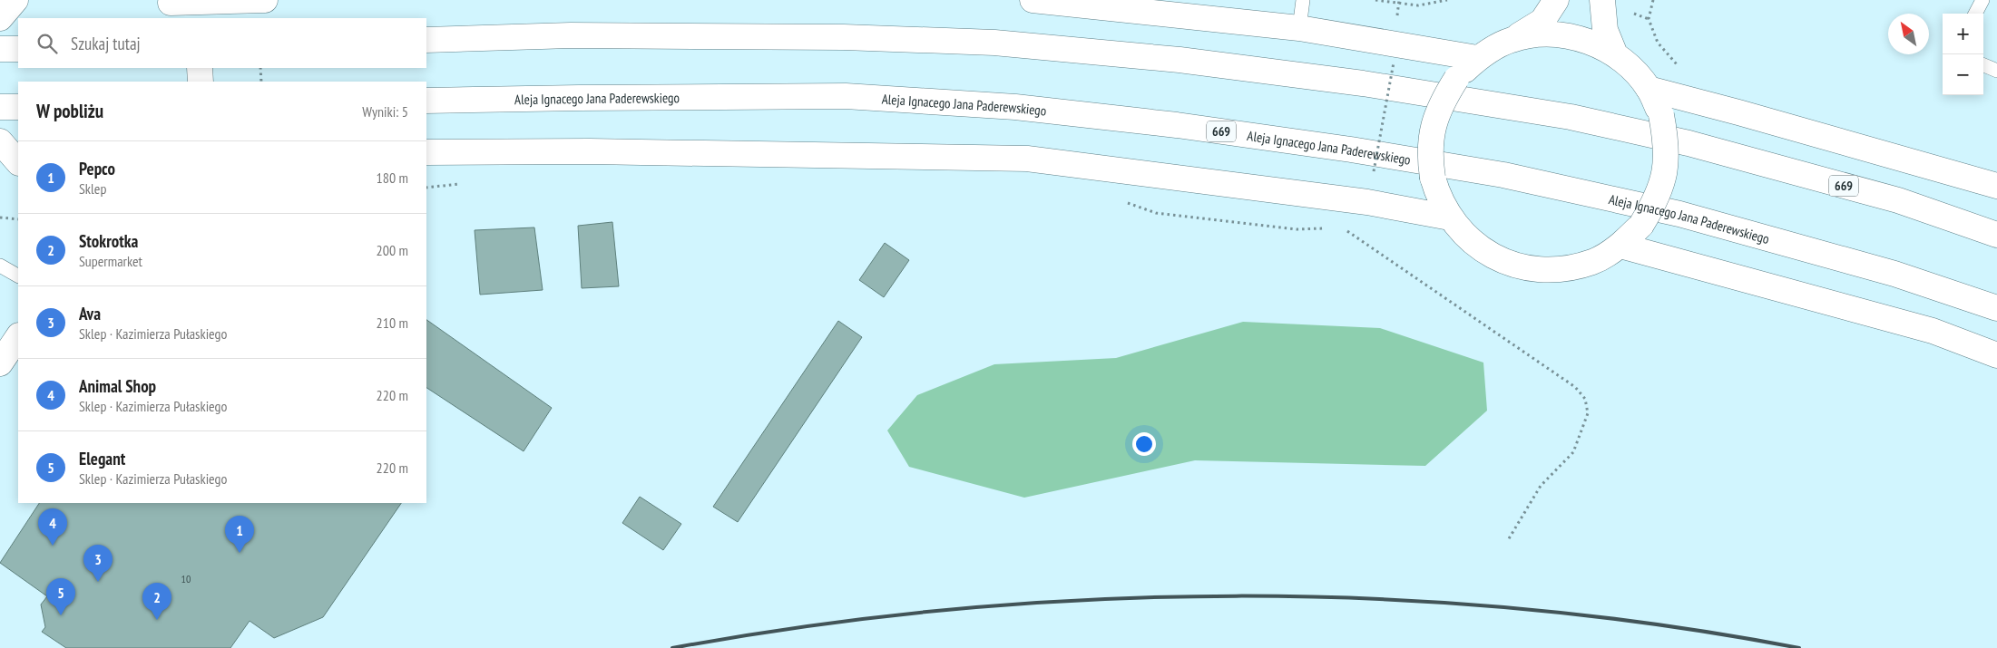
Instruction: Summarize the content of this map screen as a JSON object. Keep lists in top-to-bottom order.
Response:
{
  "streets": {
    "main road": ["Aleja Ignacego Jana Paderewskiego", "669"]
  },
  "house_numbers": ["10"],
  "north": "top left",
  "page": {
    "map_buttons": ["+", "−"],
    "search": "Szukaj tutaj",
    "heading": ["W pobliżu", "Wyniki: 5"],
    "list": [
      {
        "mark": "1",
        "name": "Pepco",
        "note": "Sklep",
        "value": "180 m"
      },
      {
        "mark": "2",
        "name": "Stokrotka",
        "note": "Supermarket",
        "value": "200 m"
      },
      {
        "mark": "3",
        "name": "Ava",
        "note": "Sklep · Kazimierza Pułaskiego",
        "value": "210 m"
      },
      {
        "mark": "4",
        "name": "Animal Shop",
        "note": "Sklep · Kazimierza Pułaskiego",
        "value": "220 m"
      },
      {
        "mark": "5",
        "name": "Elegant",
        "note": "Sklep · Kazimierza Pułaskiego",
        "value": "220 m"
      }
    ],
    "pins": [
      "4",
      "1",
      "3",
      "5",
      "2"
    ]
  }
}
